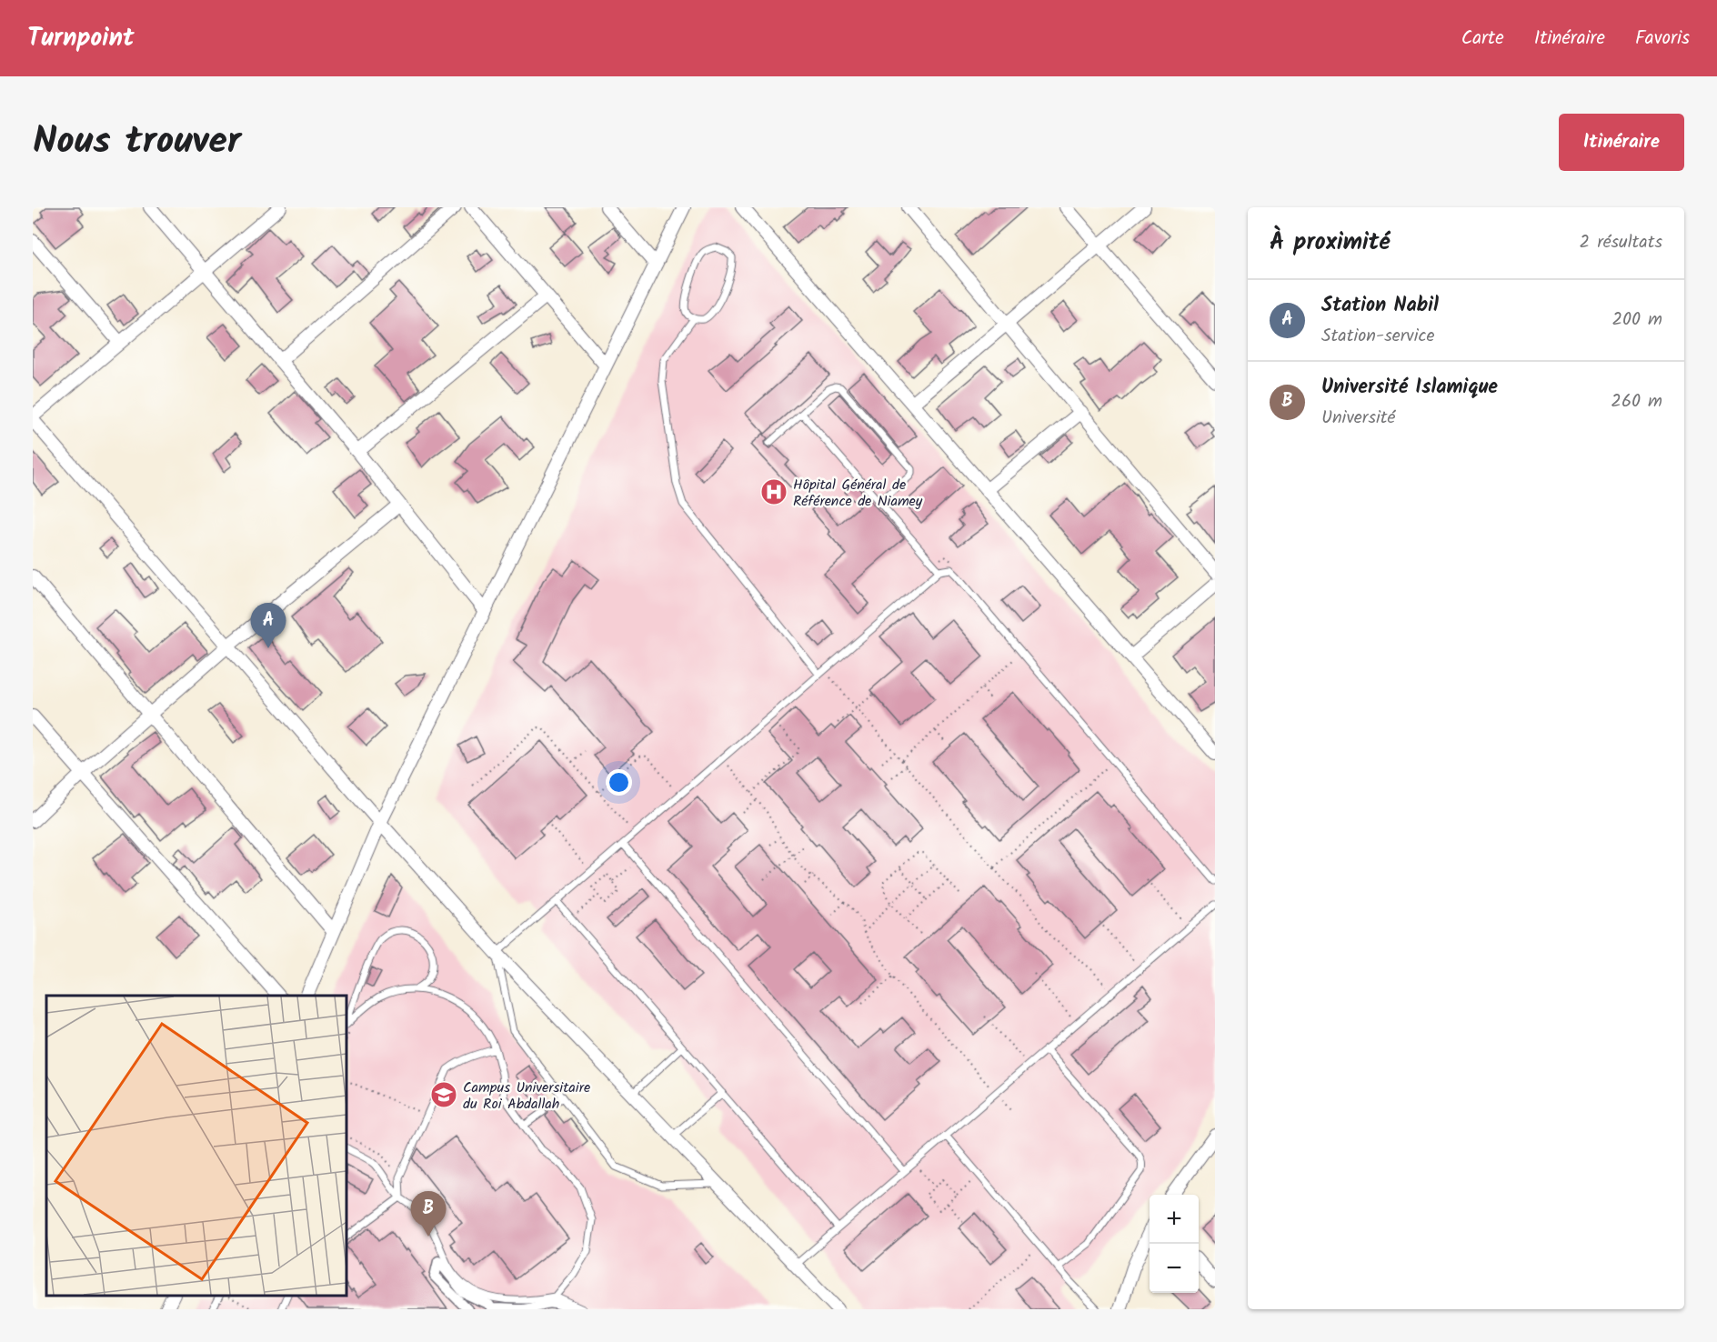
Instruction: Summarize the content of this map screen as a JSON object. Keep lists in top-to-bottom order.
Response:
{
  "places": {
    "hospital": ["Hôpital Général de Référence de Niamey"],
    "school or university": ["Campus Universitaire du Roi Abdallah"]
  },
  "page": {
    "header": "Turnpoint",
    "nav": ["Carte", "Itinéraire", "Favoris"],
    "title": "Nous trouver",
    "buttons": "Itinéraire",
    "heading": ["À proximité", "2 résultats"],
    "list": [
      {
        "mark": "A",
        "name": "Station Nabil",
        "note": "Station-service",
        "value": "200 m"
      },
      {
        "mark": "B",
        "name": "Université Islamique",
        "note": "Université",
        "value": "260 m"
      }
    ],
    "pins": ["A", "B"],
    "map_buttons": ["+", "−"]
  }
}
